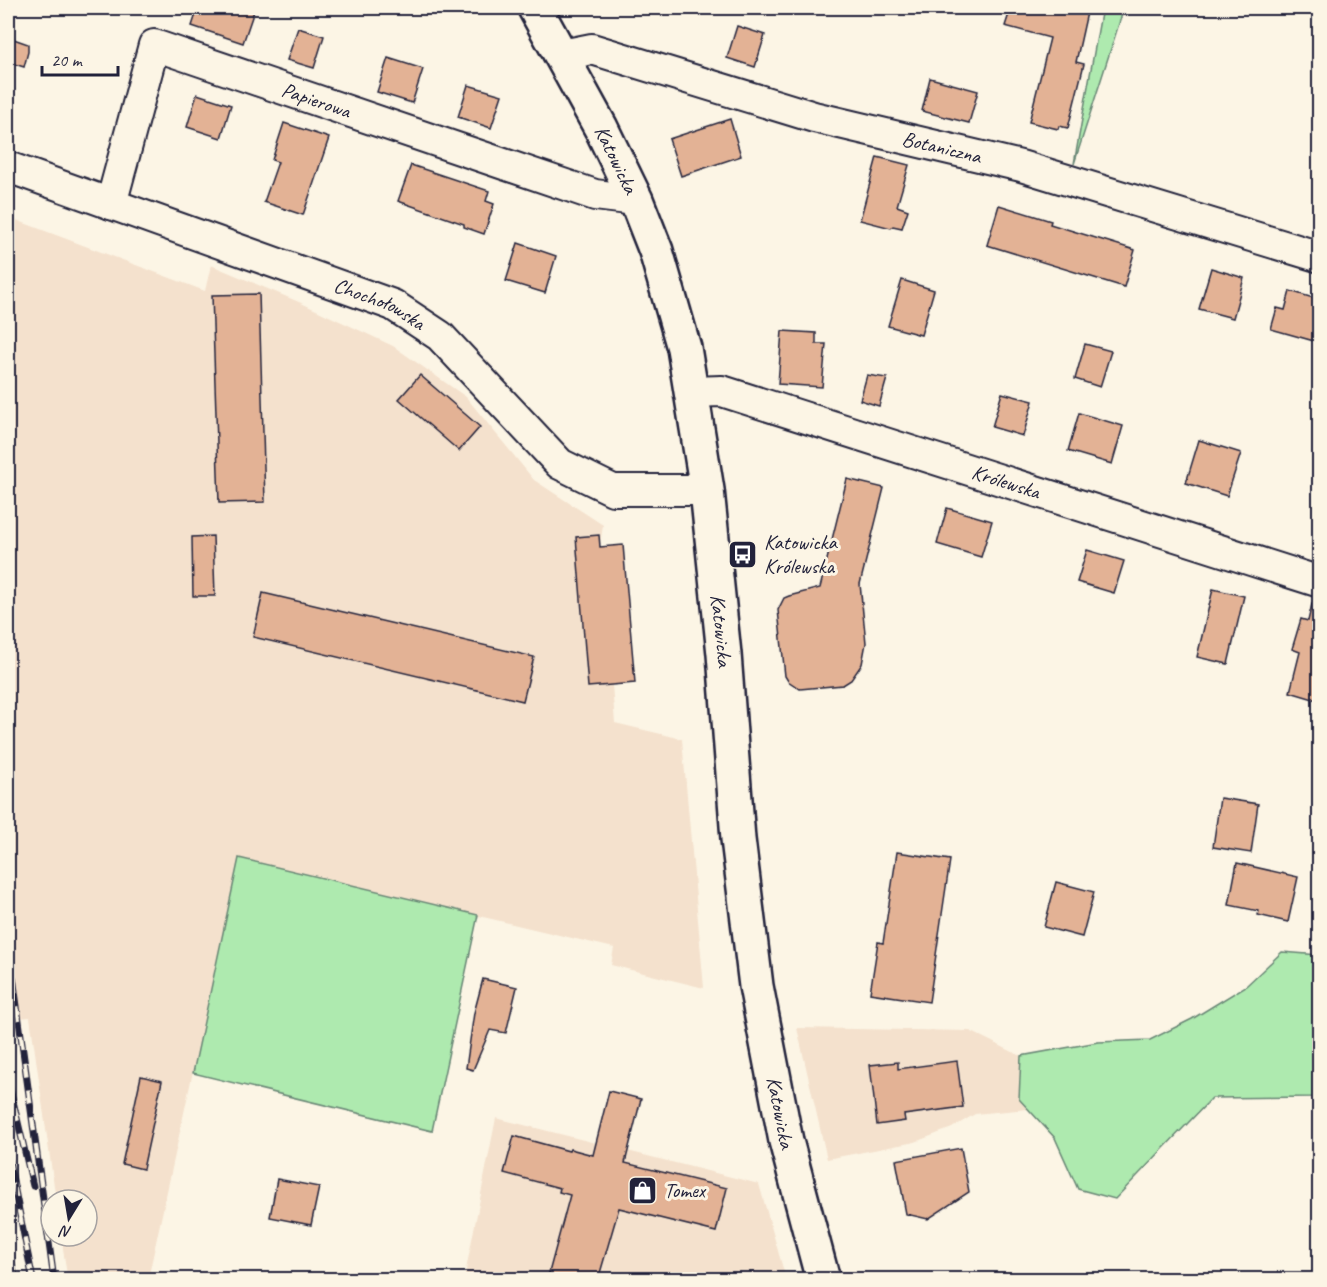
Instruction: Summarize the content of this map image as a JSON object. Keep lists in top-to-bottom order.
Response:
{
  "streets": {
    "street": [
      "Papierowa",
      "Botaniczna",
      "Katowicka",
      "Chochołowska",
      "Królewska"
    ]
  },
  "crossings": [
    ["Papierowa", "Katowicka"],
    ["Papierowa", "Chochołowska"],
    ["Botaniczna", "Katowicka"],
    ["Katowicka", "Chochołowska"],
    ["Katowicka", "Królewska"]
  ],
  "places": {
    "bus stop": ["Katowicka Królewska"],
    "shop": ["Tomex"]
  },
  "scale_bar": "20 m",
  "north": "bottom"
}
